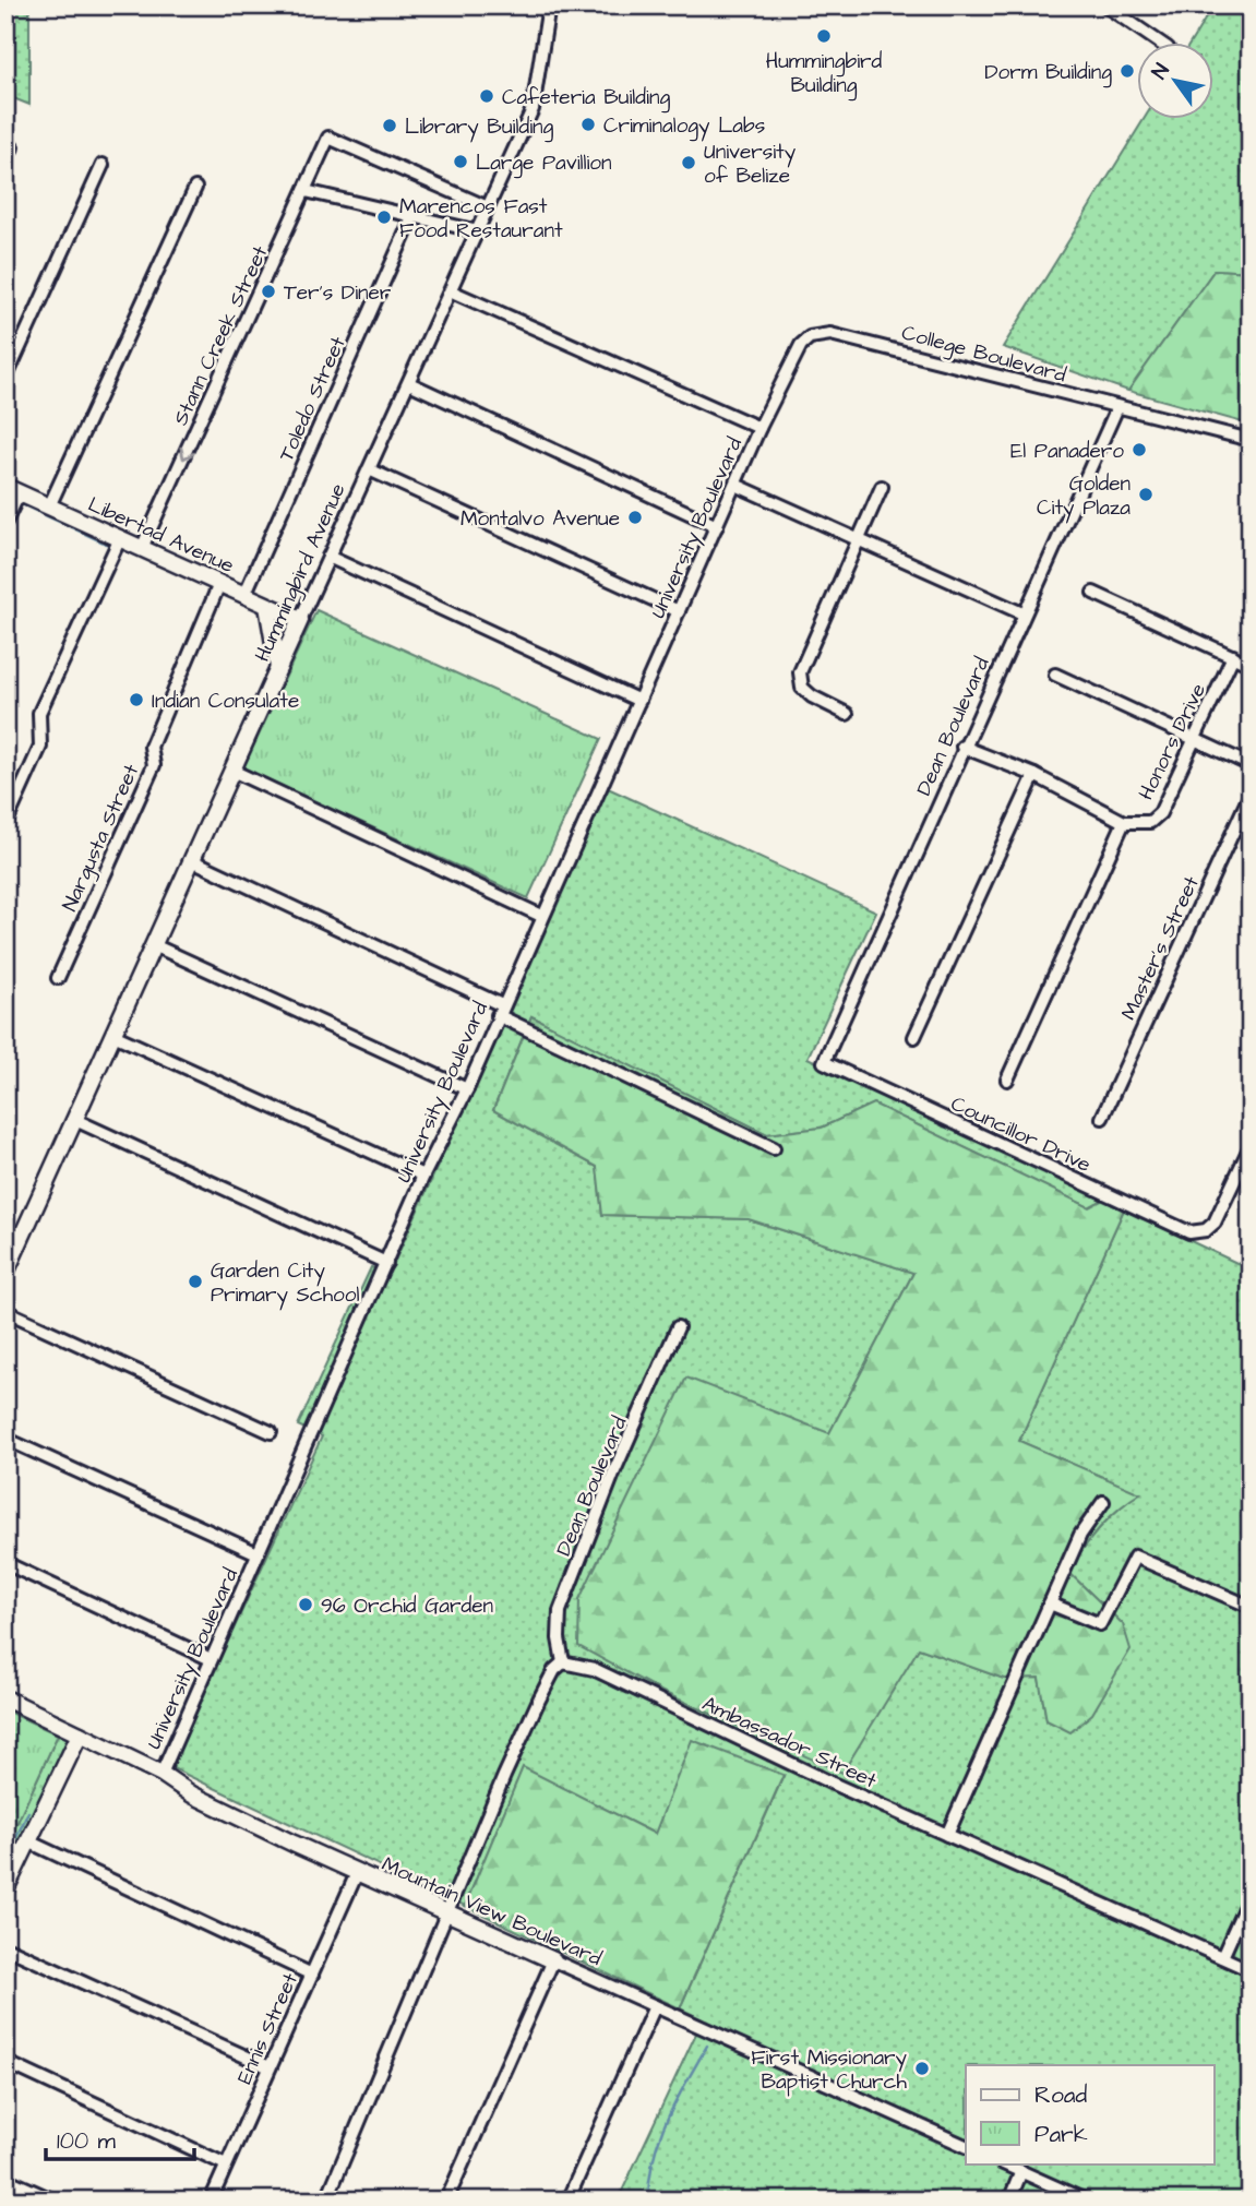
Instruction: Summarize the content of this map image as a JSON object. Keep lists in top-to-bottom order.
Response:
{
  "streets": {
    "street": [
      "Stann Creek Street",
      "College Boulevard",
      "Toledo Street",
      "University Boulevard",
      "Libertad Avenue",
      "Hummingbird Avenue",
      "Dean Boulevard",
      "Honors Drive",
      "Nargusta Street",
      "Master's Street",
      "Councillor Drive",
      "Ambassador Street",
      "Mountain View Boulevard",
      "Ennis Street"
    ]
  },
  "crossings": [
    ["Stann Creek Street", "Libertad Avenue"],
    ["Stann Creek Street", "Hummingbird Avenue"],
    ["College Boulevard", "University Boulevard"],
    ["College Boulevard", "Dean Boulevard"],
    ["Toledo Street", "Libertad Avenue"],
    ["University Boulevard", "Mountain View Boulevard"],
    ["Libertad Avenue", "Hummingbird Avenue"],
    ["Libertad Avenue", "Nargusta Street"],
    ["Dean Boulevard", "Honors Drive"],
    ["Dean Boulevard", "Councillor Drive"],
    ["Dean Boulevard", "Ambassador Street"],
    ["Mountain View Boulevard", "Ennis Street"]
  ],
  "places": [
    "Hummingbird Building",
    "Dorm Building",
    "Cafeteria Building",
    "Criminalogy Labs",
    "Library Building",
    "Large Pavillion",
    "University of Belize",
    "Marencos Fast Food Restaurant",
    "Ter's Diner",
    "El Panadero",
    "Golden City Plaza",
    "Montalvo Avenue",
    "Indian Consulate",
    "Garden City Primary School",
    "96 Orchid Garden",
    "First Missionary Baptist Church"
  ],
  "legend": ["Road", "Park"],
  "scale_bar": "100 m",
  "north": "top left"
}
